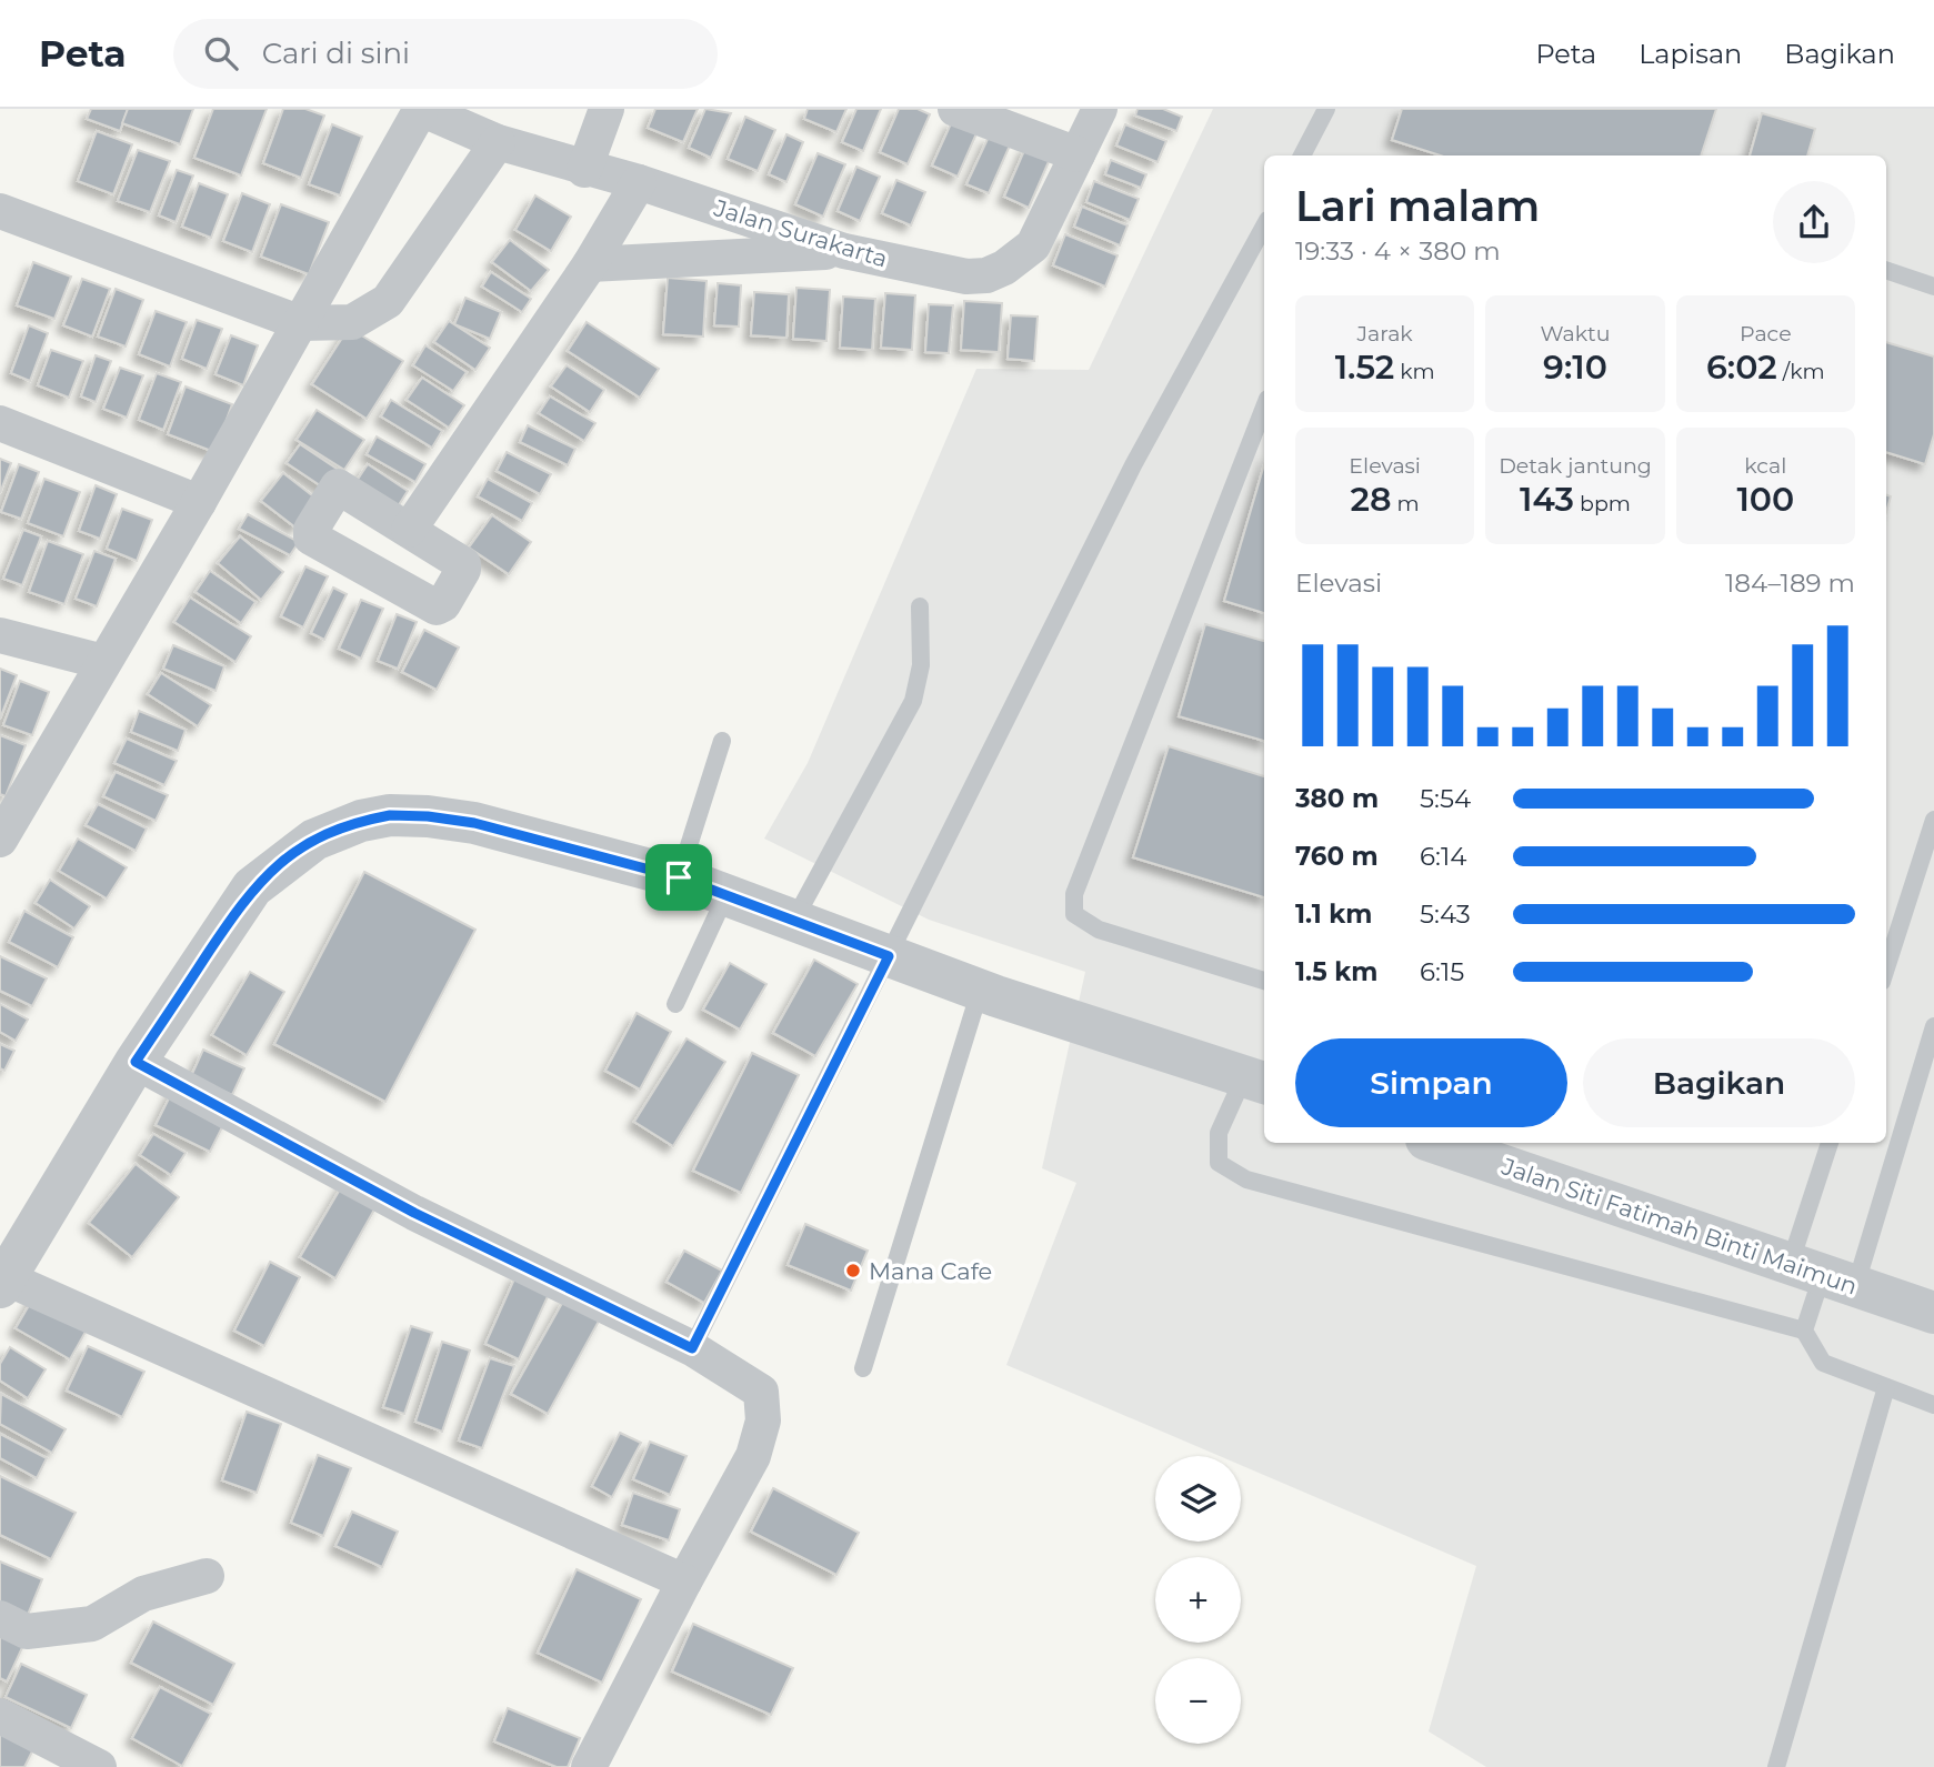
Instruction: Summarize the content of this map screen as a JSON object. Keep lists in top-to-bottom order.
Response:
{
  "streets": {
    "street": ["Jalan Surakarta", "Jalan Siti Fatimah Binti Maimun"]
  },
  "places": ["Mana Cafe"],
  "page": {
    "header": "Peta",
    "search": "Cari di sini",
    "nav": ["Peta", "Lapisan", "Bagikan"],
    "heading": ["Lari malam", "19:33 · 4 × 380 m"],
    "stats": [
      ["Jarak", "1.52 km"],
      ["Waktu", "9:10"],
      ["Pace", "6:02 /km"],
      ["Elevasi", "28 m"],
      ["Detak jantung", "143 bpm"],
      ["kcal", "100"]
    ],
    "chart": ["Elevasi", "184–189 m"],
    "list": [
      {
        "name": "380 m",
        "note": "5:54"
      },
      {
        "name": "760 m",
        "note": "6:14"
      },
      {
        "name": "1.1 km",
        "note": "5:43"
      },
      {
        "name": "1.5 km",
        "note": "6:15"
      }
    ],
    "buttons": ["Simpan", "Bagikan"],
    "map_buttons": ["+", "−"]
  }
}
